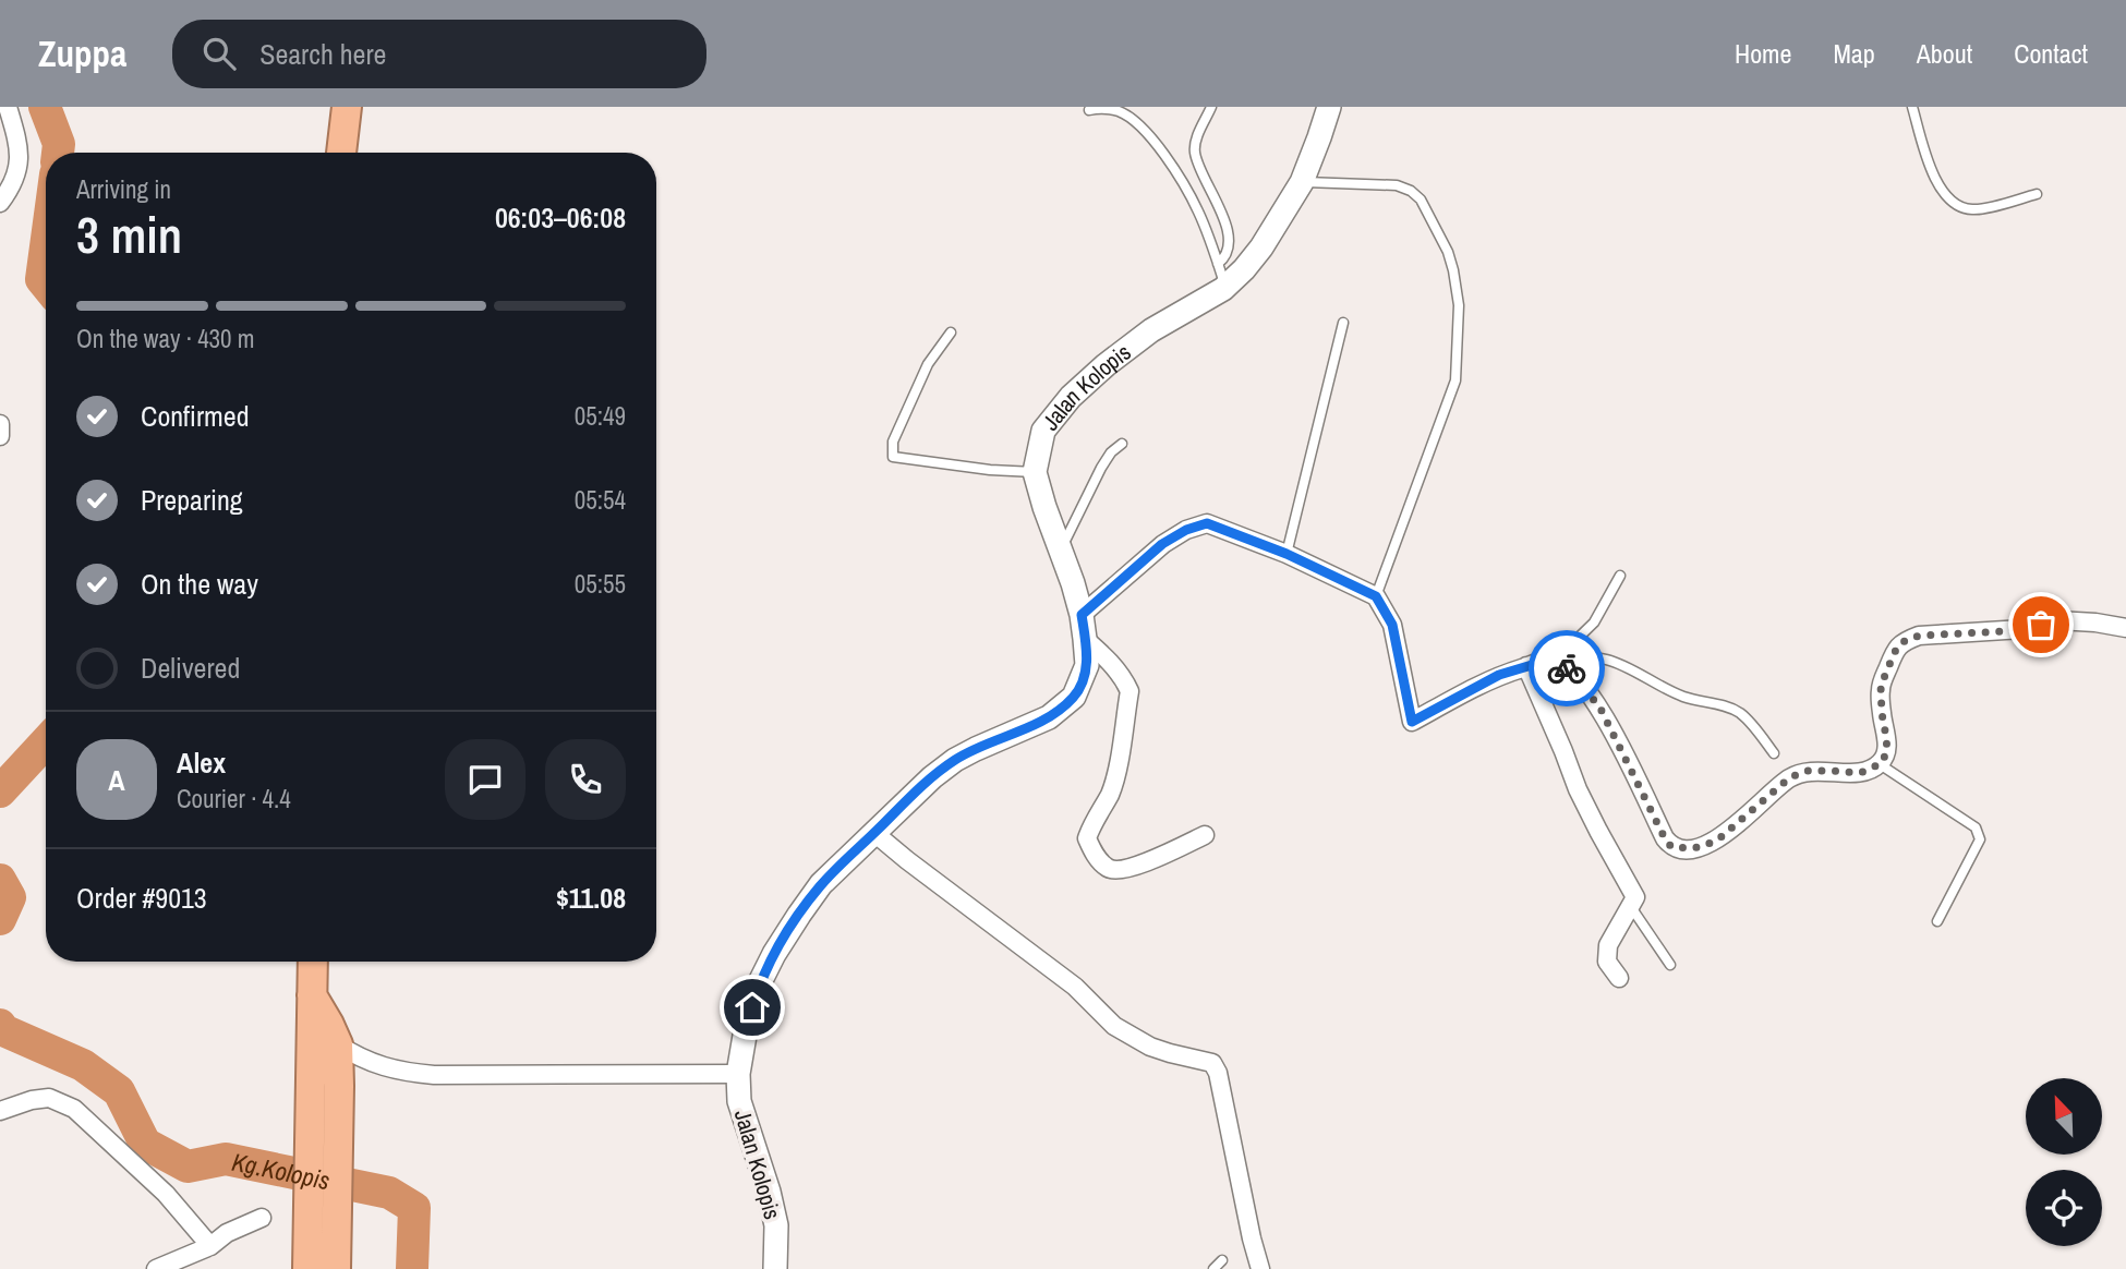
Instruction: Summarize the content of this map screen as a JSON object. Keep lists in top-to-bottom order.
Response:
{
  "streets": {
    "street": ["Jalan Kolopis"]
  },
  "water": ["Kg.Kolopis"],
  "north": "top left",
  "page": {
    "header": "Zuppa",
    "search": "Search here",
    "nav": [
      "Home",
      "Map",
      "About",
      "Contact"
    ],
    "heading": ["3 min", "Arriving in", "06:03–06:08"],
    "panel": [
      "Alex",
      "Courier · 4.4",
      "Order #9013",
      "$11.08"
    ],
    "bar": "On the way · 430 m",
    "list": [
      ["Confirmed", "05:49"],
      ["Preparing", "05:54"],
      ["On the way", "05:55"],
      "Delivered"
    ],
    "round": "A"
  }
}
